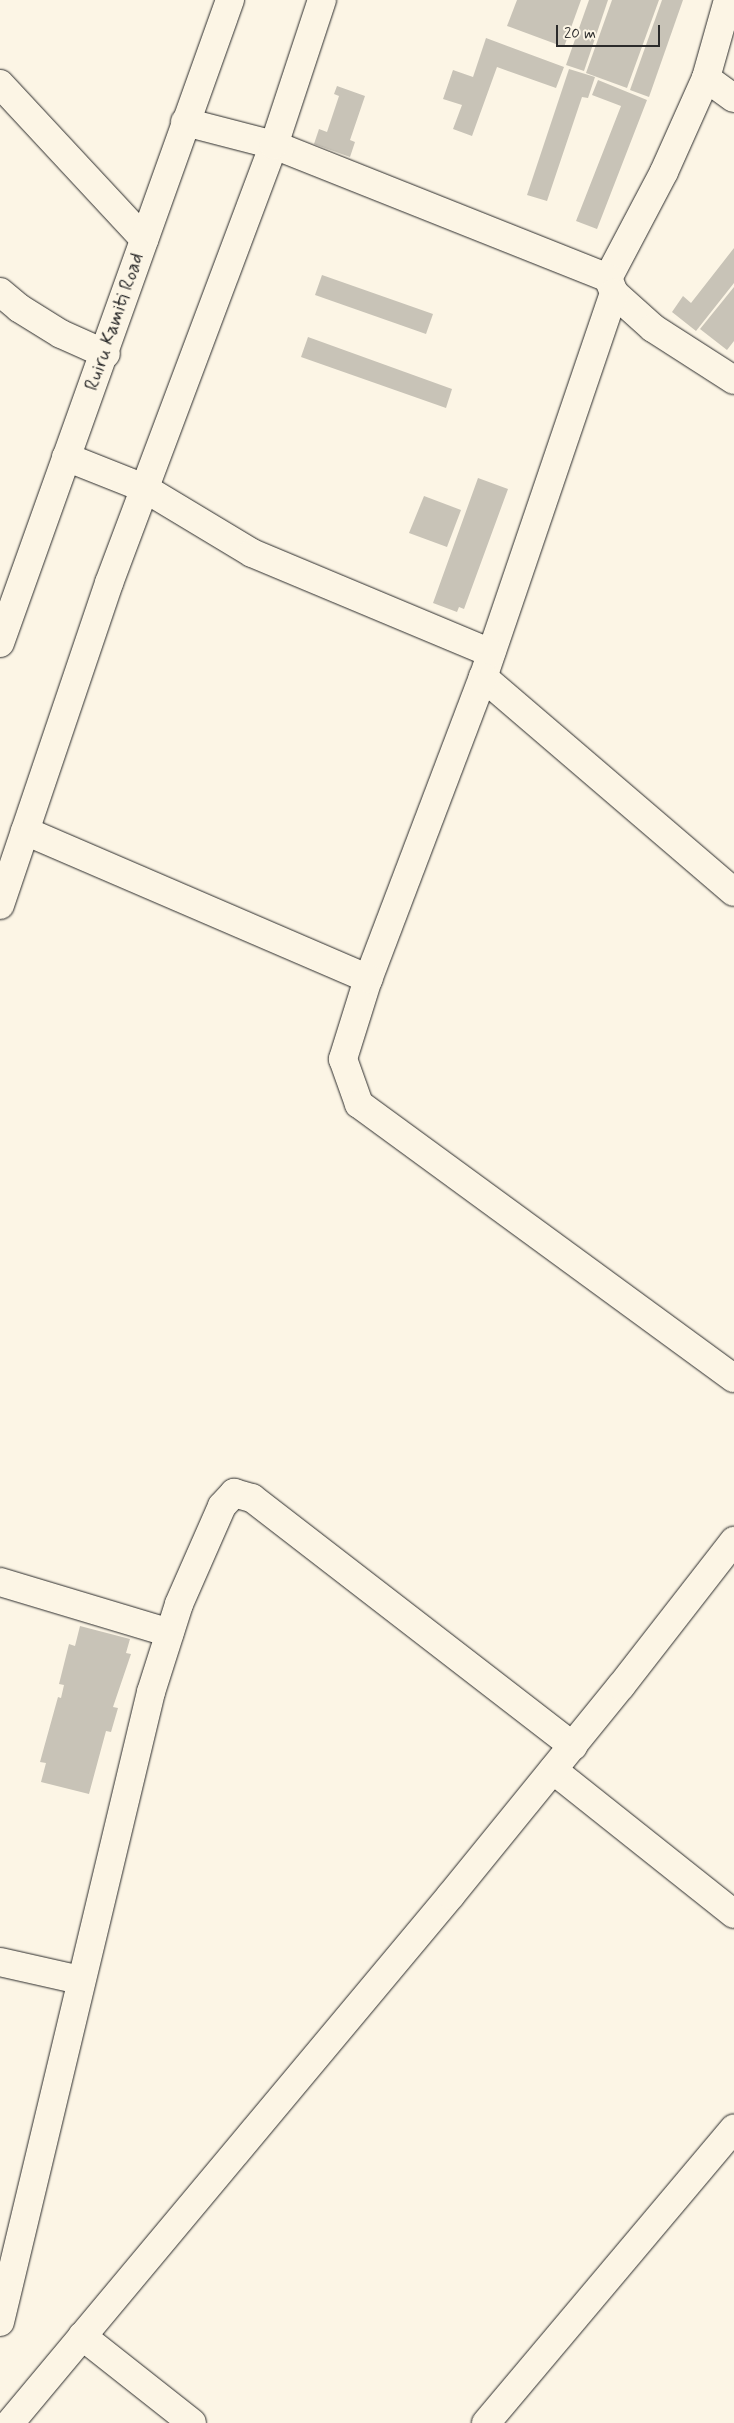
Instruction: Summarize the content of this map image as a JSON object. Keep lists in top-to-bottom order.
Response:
{
  "streets": {
    "street": ["Ruiru Kamiti Road"]
  },
  "scale_bar": "20 m"
}
